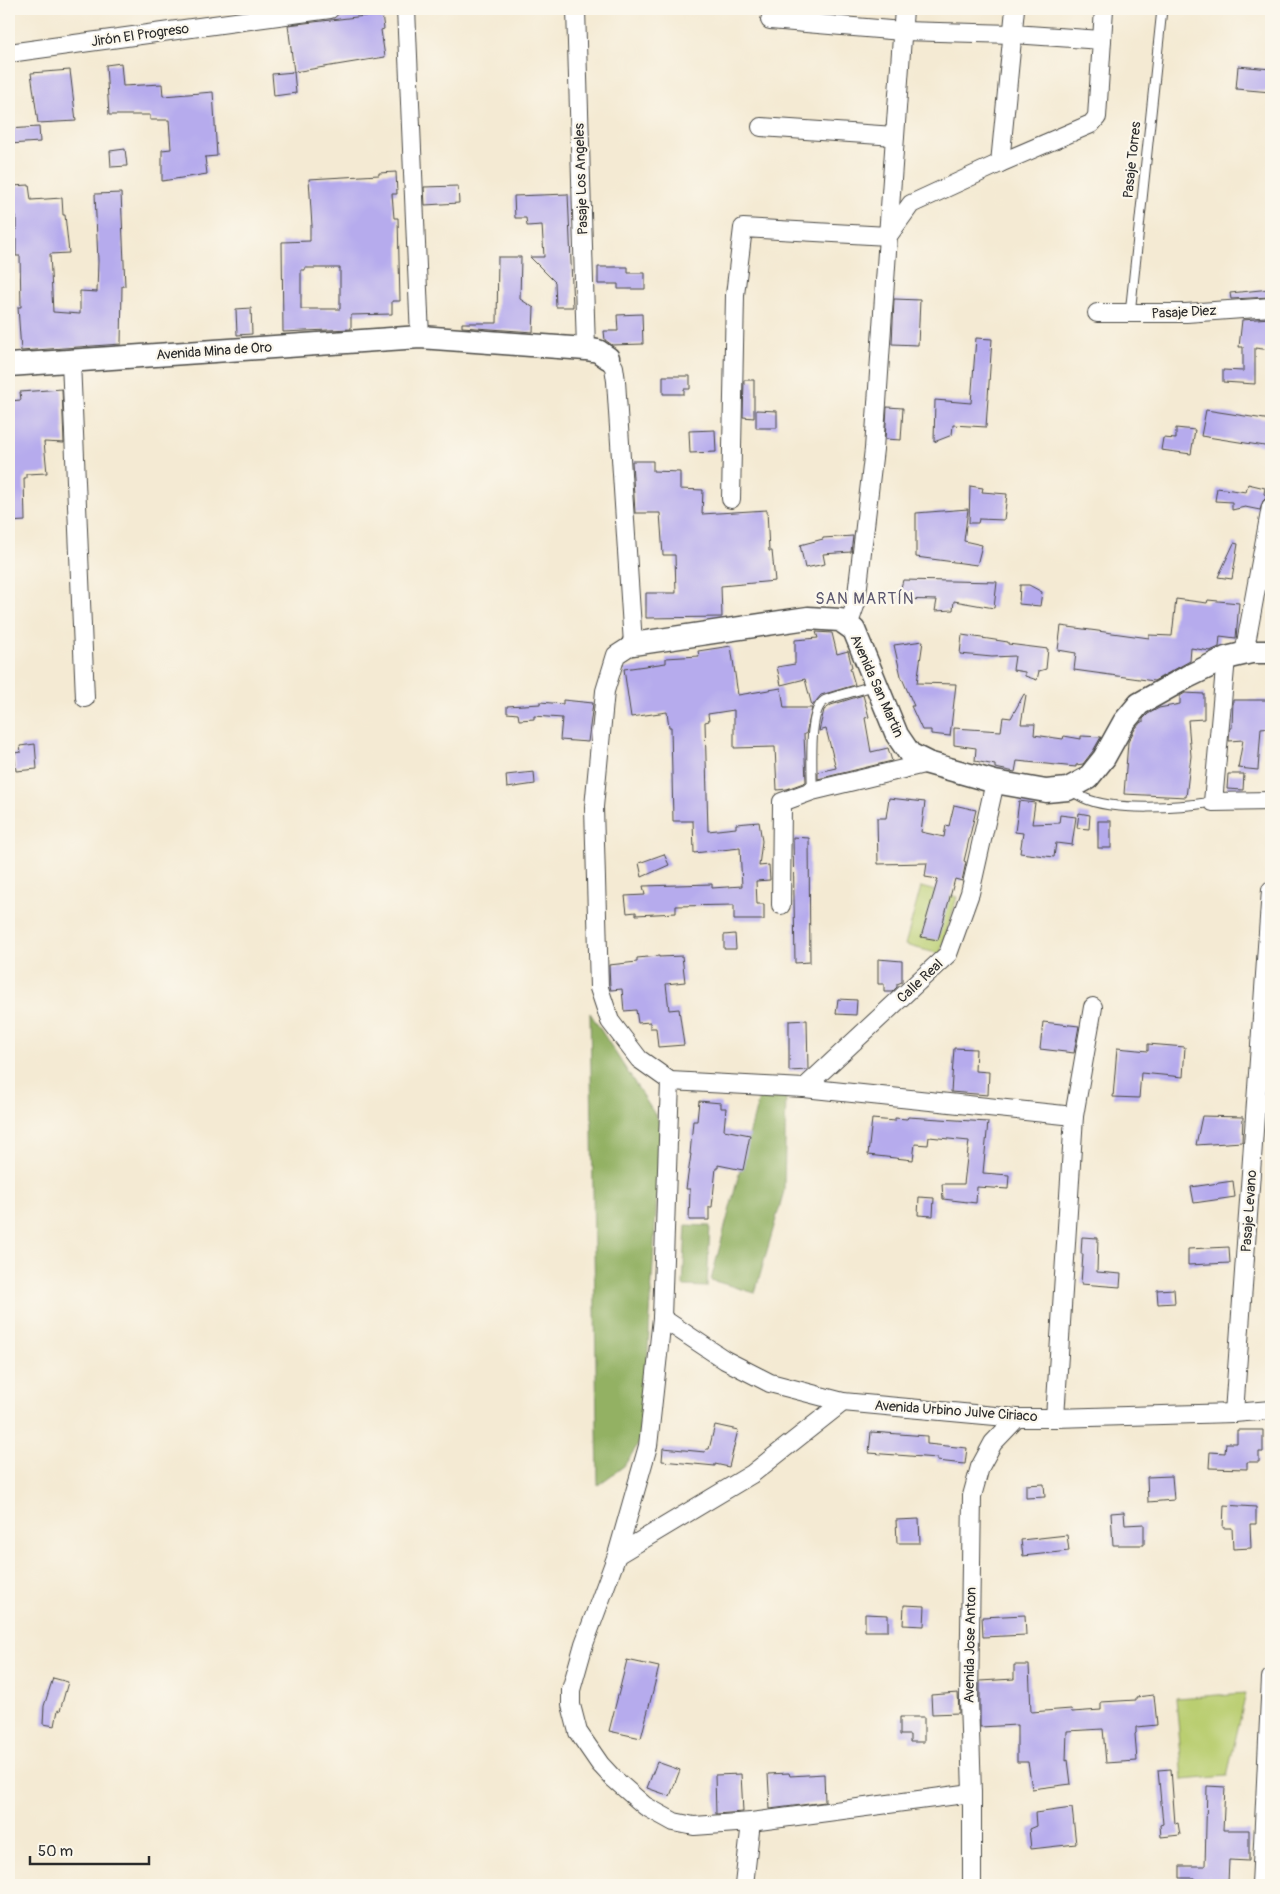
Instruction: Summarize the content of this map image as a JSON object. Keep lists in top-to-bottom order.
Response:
{
  "streets": {
    "street": [
      "Jirón El Progreso",
      "Pasaje Los Angeles",
      "Pasaje Diez",
      "Avenida Mina de Oro",
      "Avenida San Martin",
      "Calle Real",
      "Pasaje Levano",
      "Avenida Urbino Julve Ciriaco",
      "Avenida Jose Anton"
    ],
    "lane": ["Pasaje Torres"]
  },
  "crossings": [
    ["Pasaje Torres", "Pasaje Diez"],
    ["Pasaje Los Angeles", "Avenida Mina de Oro"],
    ["Avenida San Martin", "Calle Real"],
    ["Pasaje Levano", "Avenida Urbino Julve Ciriaco"],
    ["Avenida Urbino Julve Ciriaco", "Avenida Jose Anton"]
  ],
  "districts": ["SAN MARTÍN"],
  "scale_bar": "50 m"
}
